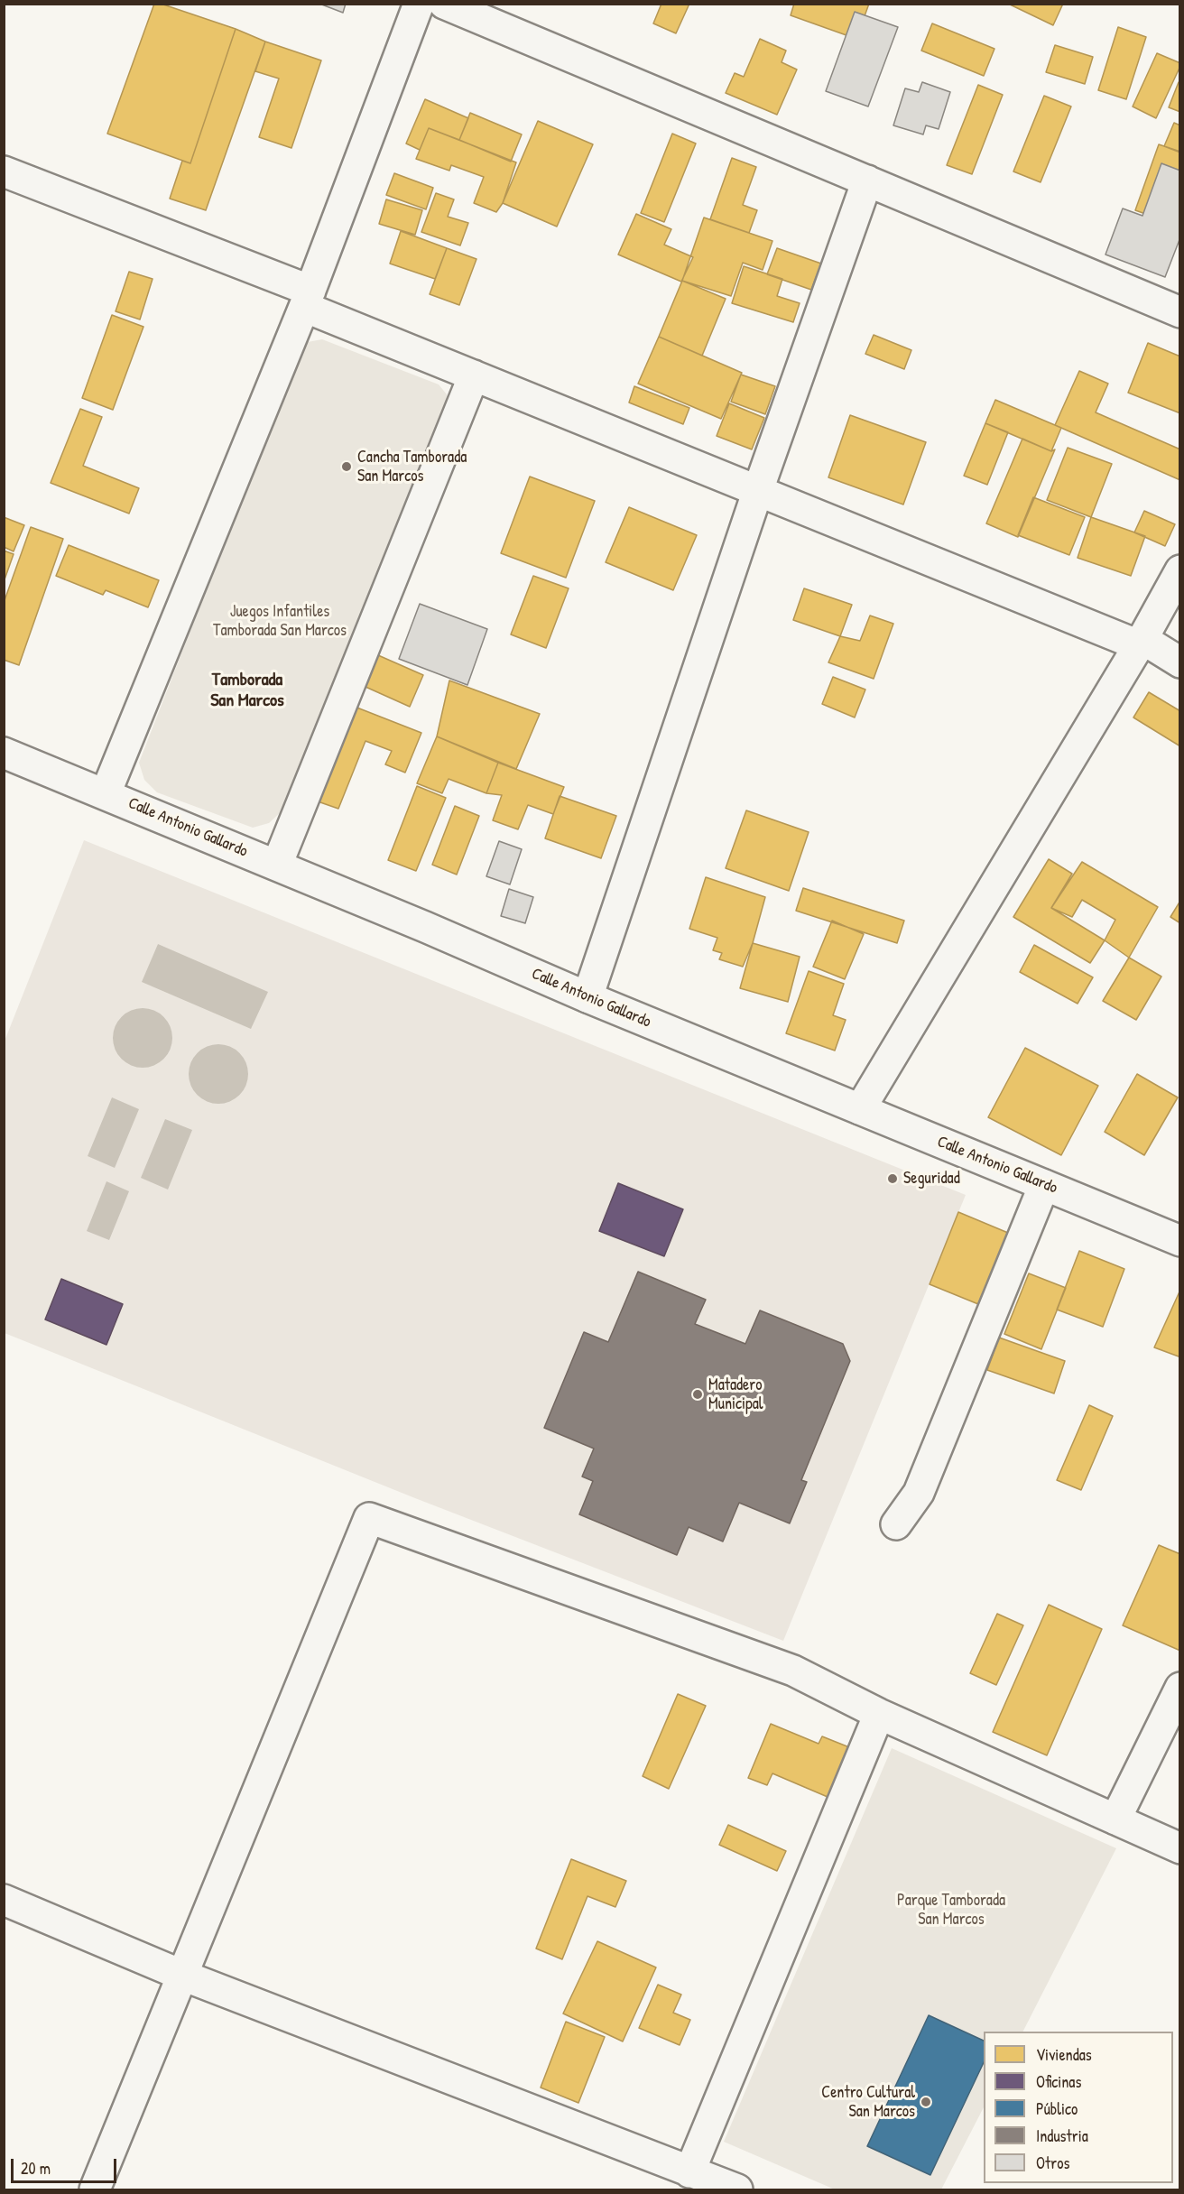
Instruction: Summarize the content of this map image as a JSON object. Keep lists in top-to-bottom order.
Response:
{
  "streets": {
    "street": ["Calle Antonio Gallardo"]
  },
  "districts": ["Tamborada San Marcos"],
  "parks": ["Juegos Infantiles Tamborada San Marcos", "Parque Tamborada San Marcos"],
  "places": [
    "Cancha Tamborada San Marcos",
    "Seguridad",
    "Matadero Municipal",
    "Centro Cultural San Marcos"
  ],
  "legend": [
    "Viviendas",
    "Oficinas",
    "Público",
    "Industria",
    "Otros"
  ],
  "scale_bar": "20 m"
}
